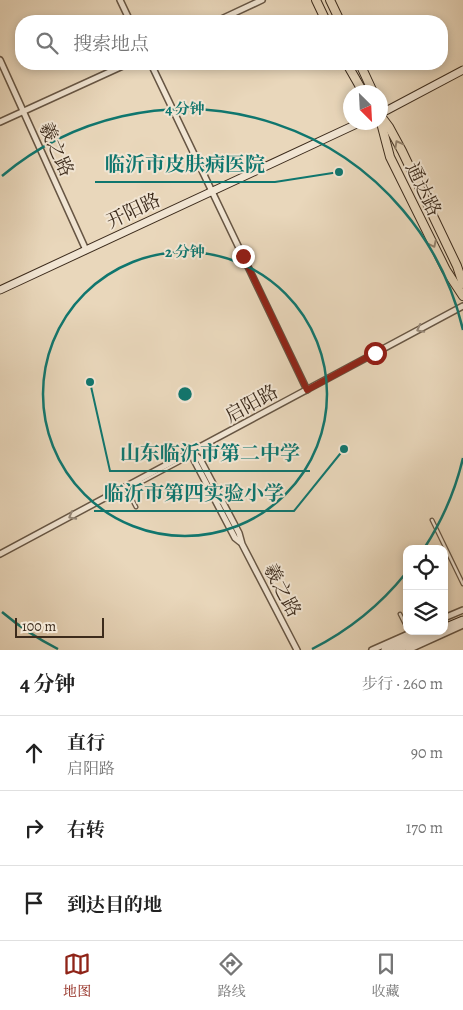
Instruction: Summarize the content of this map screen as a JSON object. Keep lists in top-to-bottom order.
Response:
{
  "streets": {
    "main road": ["通达路"],
    "street": ["羲之路", "开阳路", "启阳路"]
  },
  "crossings": [
    ["羲之路", "开阳路"],
    ["羲之路", "启阳路"]
  ],
  "one_way": ["启阳路"],
  "places": ["临沂市皮肤病医院", "山东临沂市第二中学", "临沂市第四实验小学"],
  "scale_bar": "100 m",
  "north": "bottom right",
  "page": {
    "search": "搜索地点",
    "scale": "100 m",
    "heading": ["4 分钟", "步行 · 260 m"],
    "list": [
      ["直行", "启阳路", "90 m"],
      ["右转", "170 m"],
      "到达目的地"
    ],
    "nav": ["地图", "路线", "收藏"]
  },
  "rings": ["4 分钟", "2 分钟"]
}
